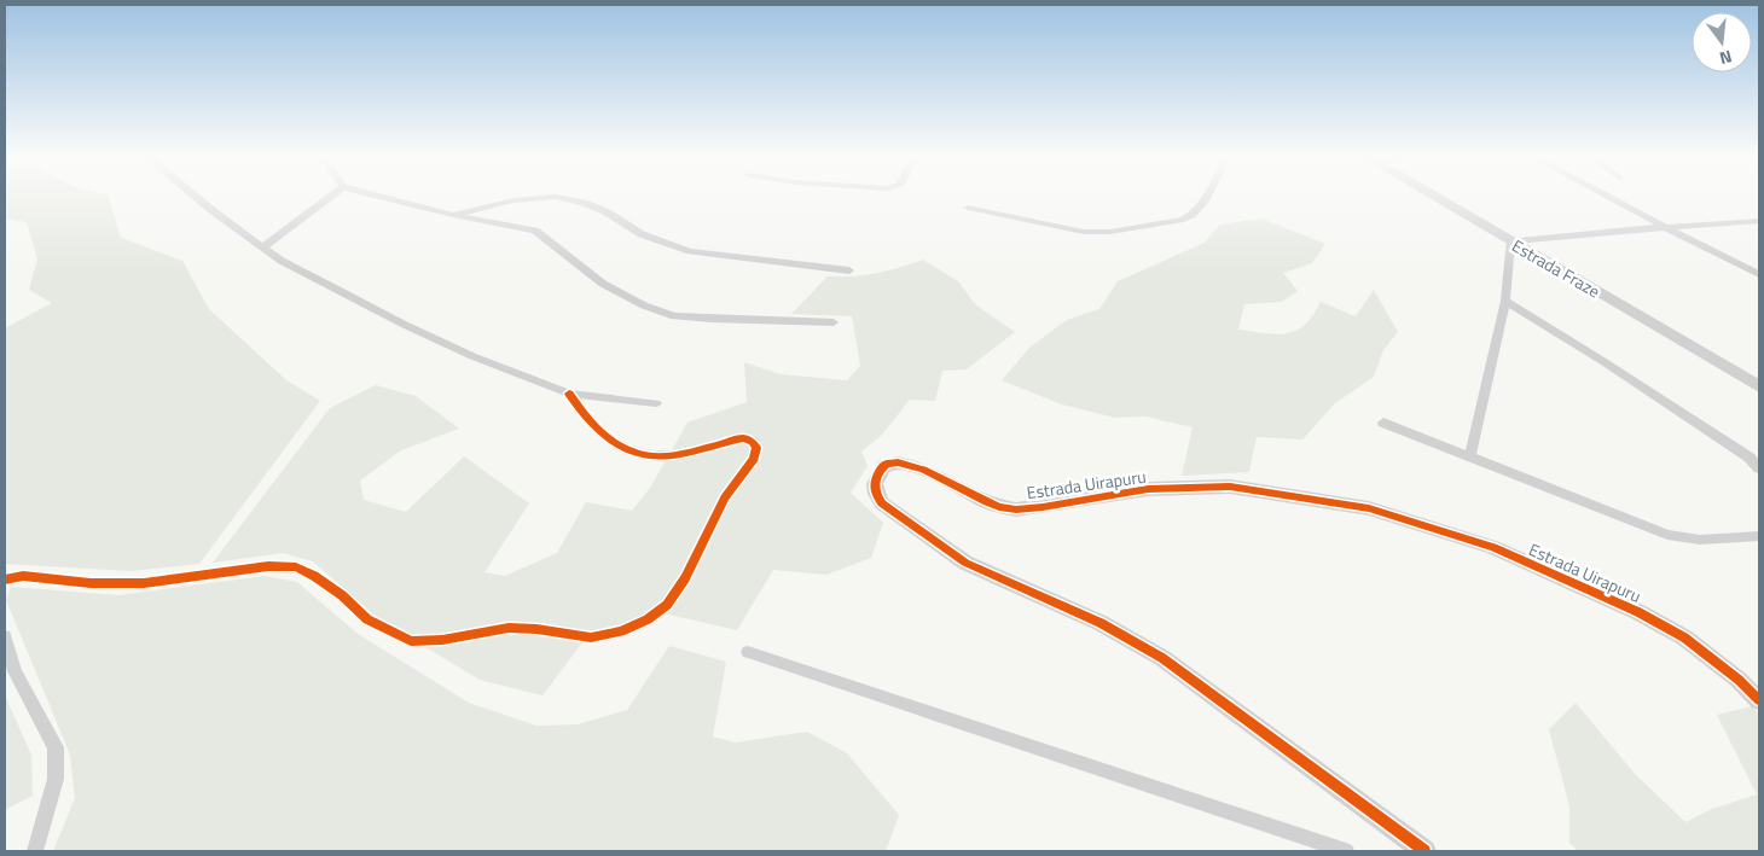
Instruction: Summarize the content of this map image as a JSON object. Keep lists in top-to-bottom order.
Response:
{
  "streets": {
    "street": ["Estrada Fraze", "Estrada Uirapuru"]
  },
  "north": "bottom"
}
